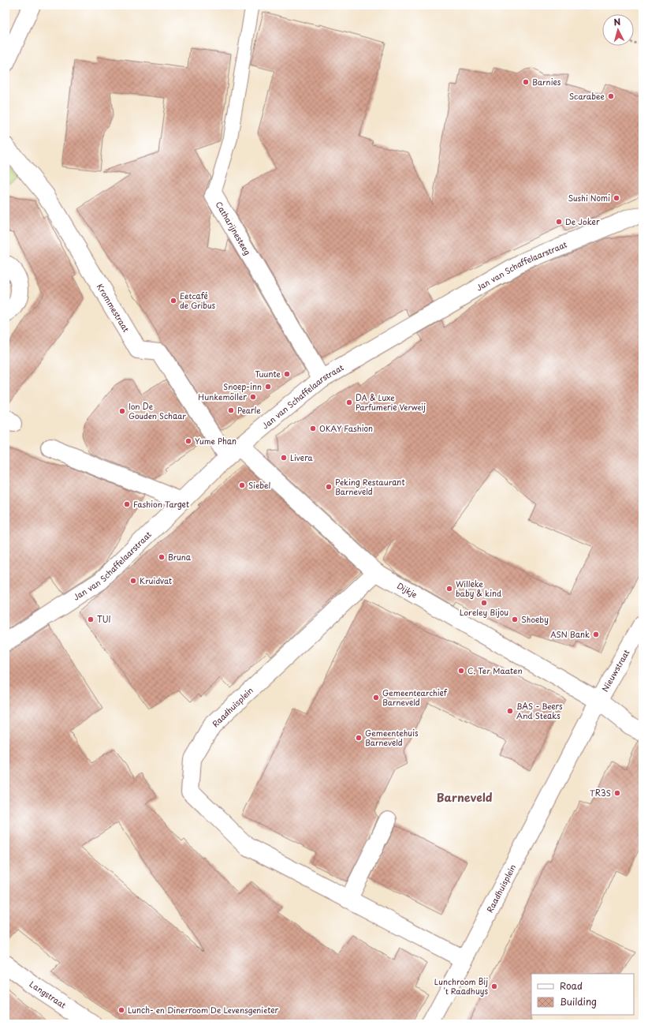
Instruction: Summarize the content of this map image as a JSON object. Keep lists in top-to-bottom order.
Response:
{
  "streets": {
    "street": [
      "Catharijnesteeg",
      "Jan van Schaffelaarstraat",
      "Krommestraat",
      "Dijkje",
      "Nieuwstraat",
      "Raadhuisplein",
      "Langstraat"
    ]
  },
  "crossings": [
    ["Catharijnesteeg", "Jan van Schaffelaarstraat"],
    ["Jan van Schaffelaarstraat", "Krommestraat"],
    ["Jan van Schaffelaarstraat", "Dijkje"],
    ["Krommestraat", "Dijkje"],
    ["Dijkje", "Nieuwstraat"],
    ["Dijkje", "Raadhuisplein"],
    ["Nieuwstraat", "Raadhuisplein"]
  ],
  "districts": ["Barneveld"],
  "places": [
    "Barnies",
    "Scarabee",
    "Sushi Nomi",
    "De Joker",
    "Eetcafé de Gribus",
    "Tuunte",
    "Snoep-inn",
    "Hunkemöller",
    "DA & Luxe Parfumerie Verweij",
    "Pearle",
    "lon De Gouden Schaar",
    "OKAY Fashion",
    "Yume Phan",
    "Livera",
    "Siebel",
    "Peking Restaurant Barneveld",
    "Fashion Target",
    "Bruna",
    "Kruidvat",
    "Willeke baby & kind",
    "Loreley Bijou",
    "TUI",
    "Shoeby",
    "ASN Bank",
    "C. Ter Maaten",
    "Gemeentearchief Barneveld",
    "BAS - Beers And Steaks",
    "Gemeentehuis Barneveld",
    "TR3S",
    "Lunchroom Bij 't Raadhuys",
    "Lunch- en Dinerroom De Levensgenieter"
  ],
  "legend": ["Road", "Building"],
  "north": "top"
}
